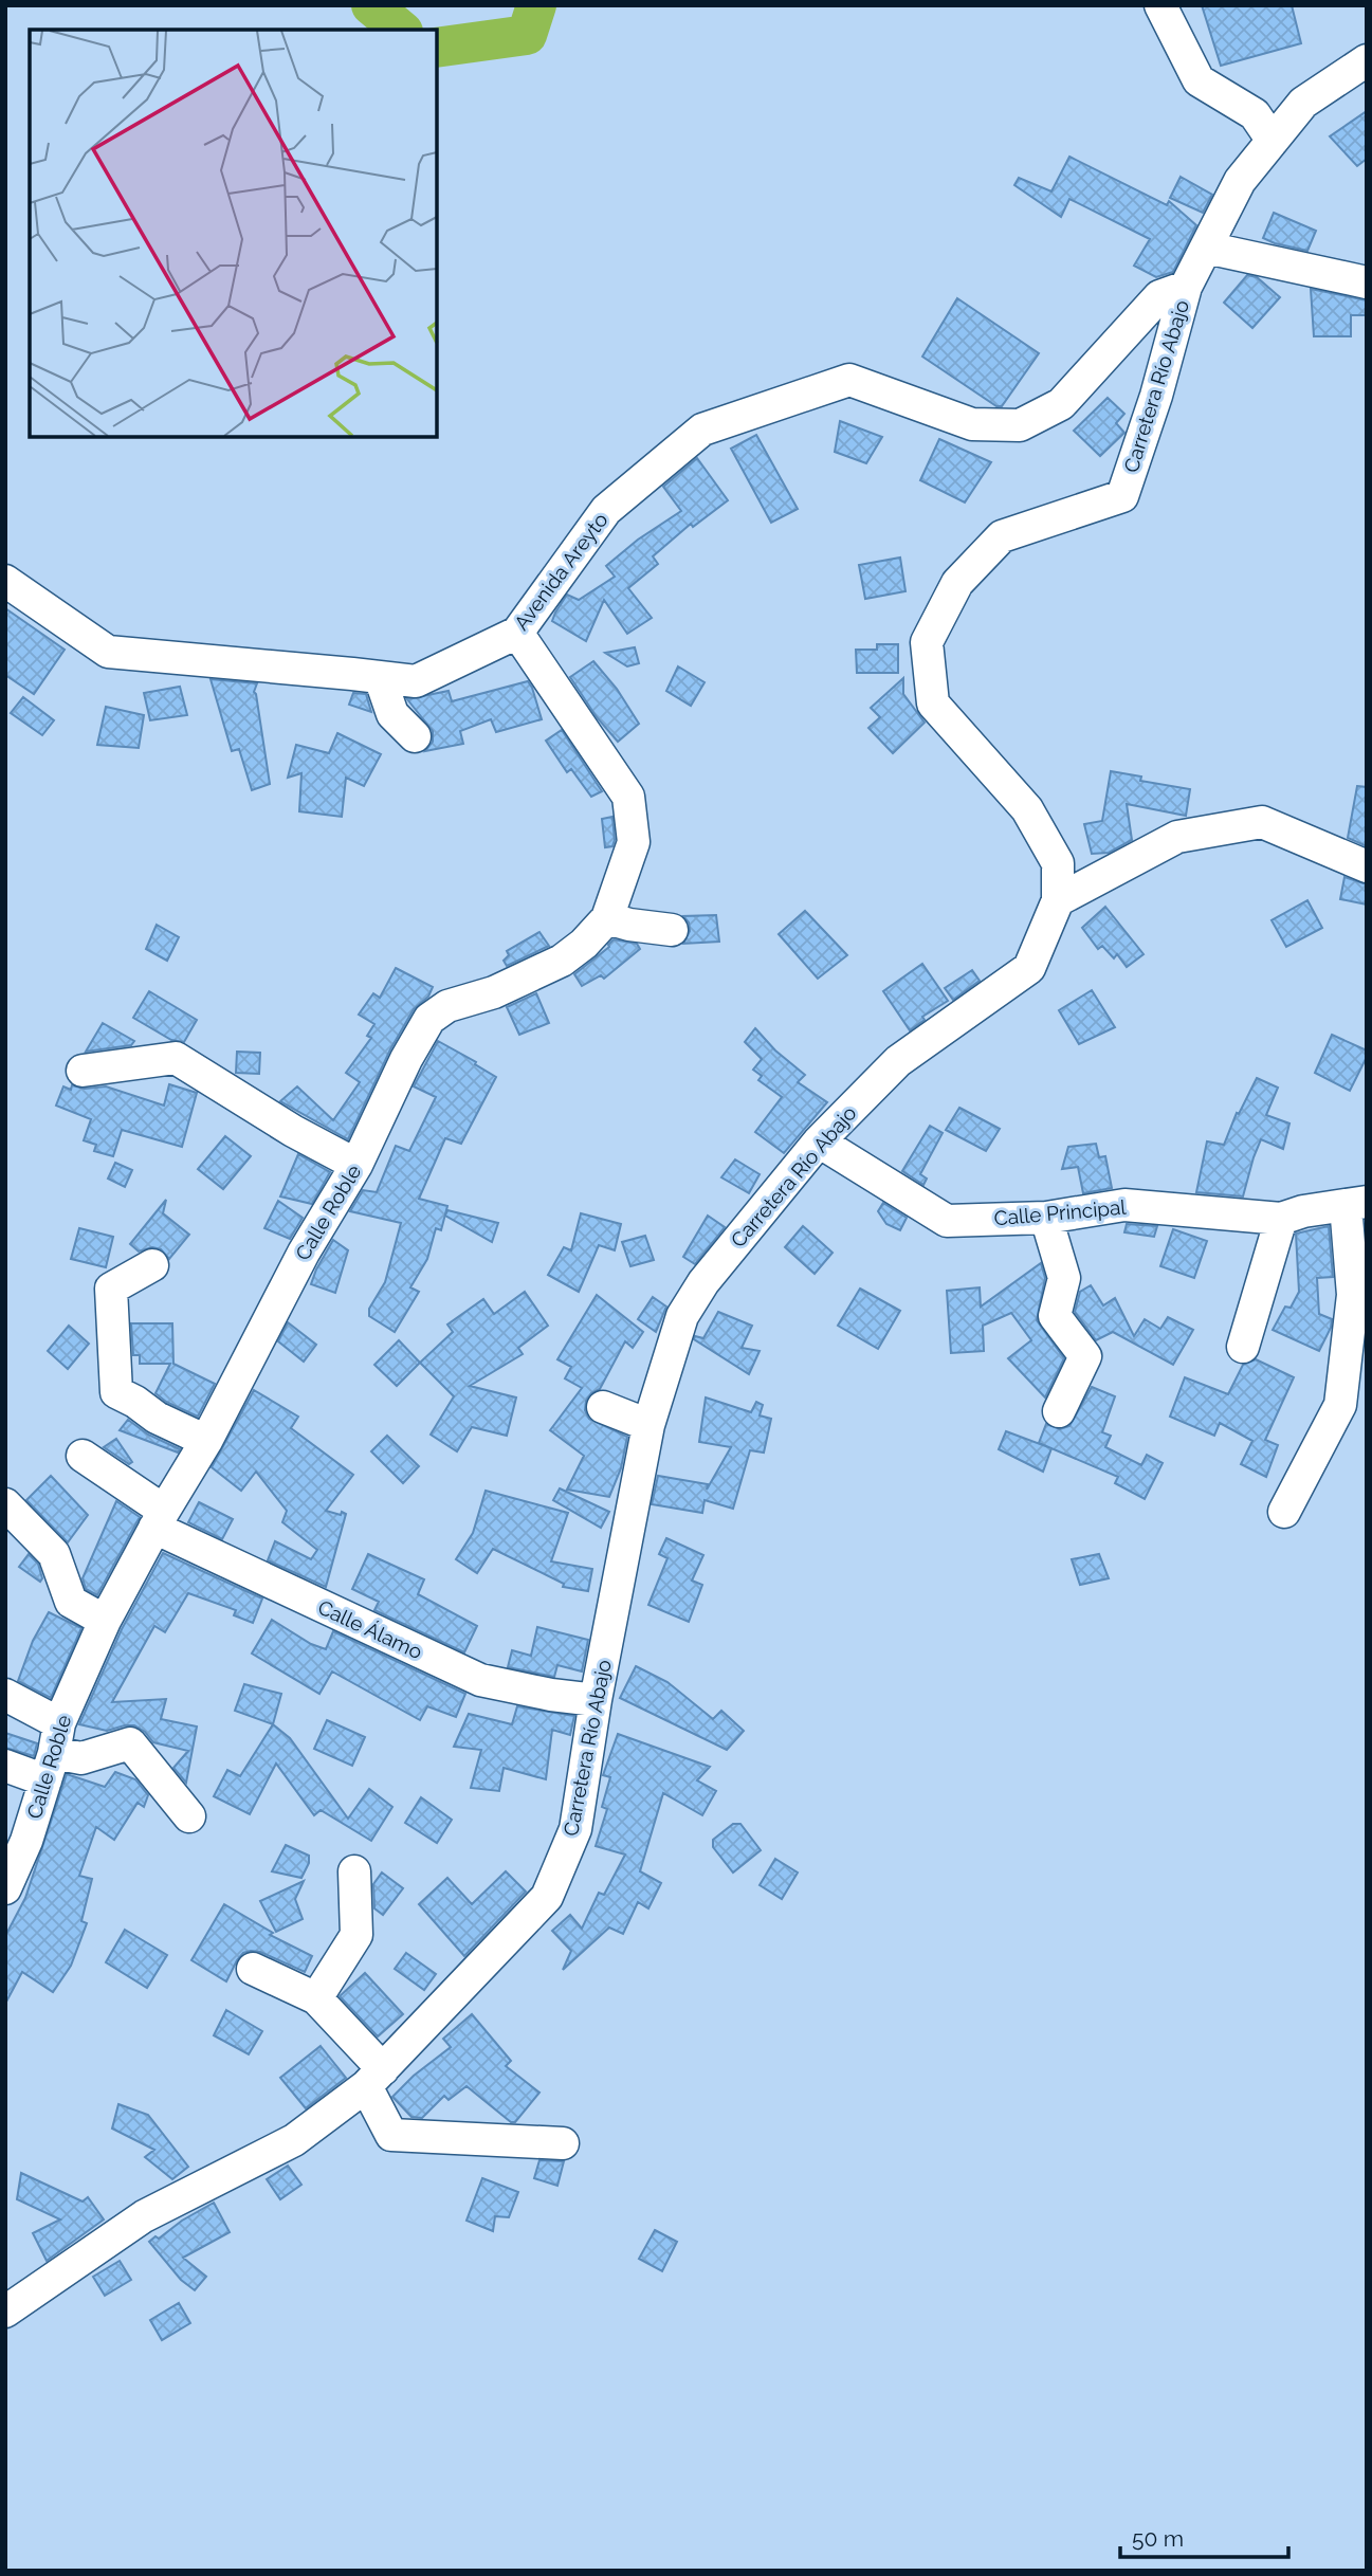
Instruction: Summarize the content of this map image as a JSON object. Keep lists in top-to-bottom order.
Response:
{
  "streets": {
    "street": [
      "Carretera Río Abajo",
      "Avenida Areyto",
      "Calle Roble",
      "Calle Principal",
      "Calle Álamo"
    ]
  },
  "crossings": [
    ["Carretera Río Abajo", "Avenida Areyto"],
    ["Carretera Río Abajo", "Calle Principal"],
    ["Carretera Río Abajo", "Calle Álamo"],
    ["Avenida Areyto", "Calle Roble"],
    ["Calle Roble", "Calle Álamo"]
  ],
  "scale_bar": "50 m"
}
